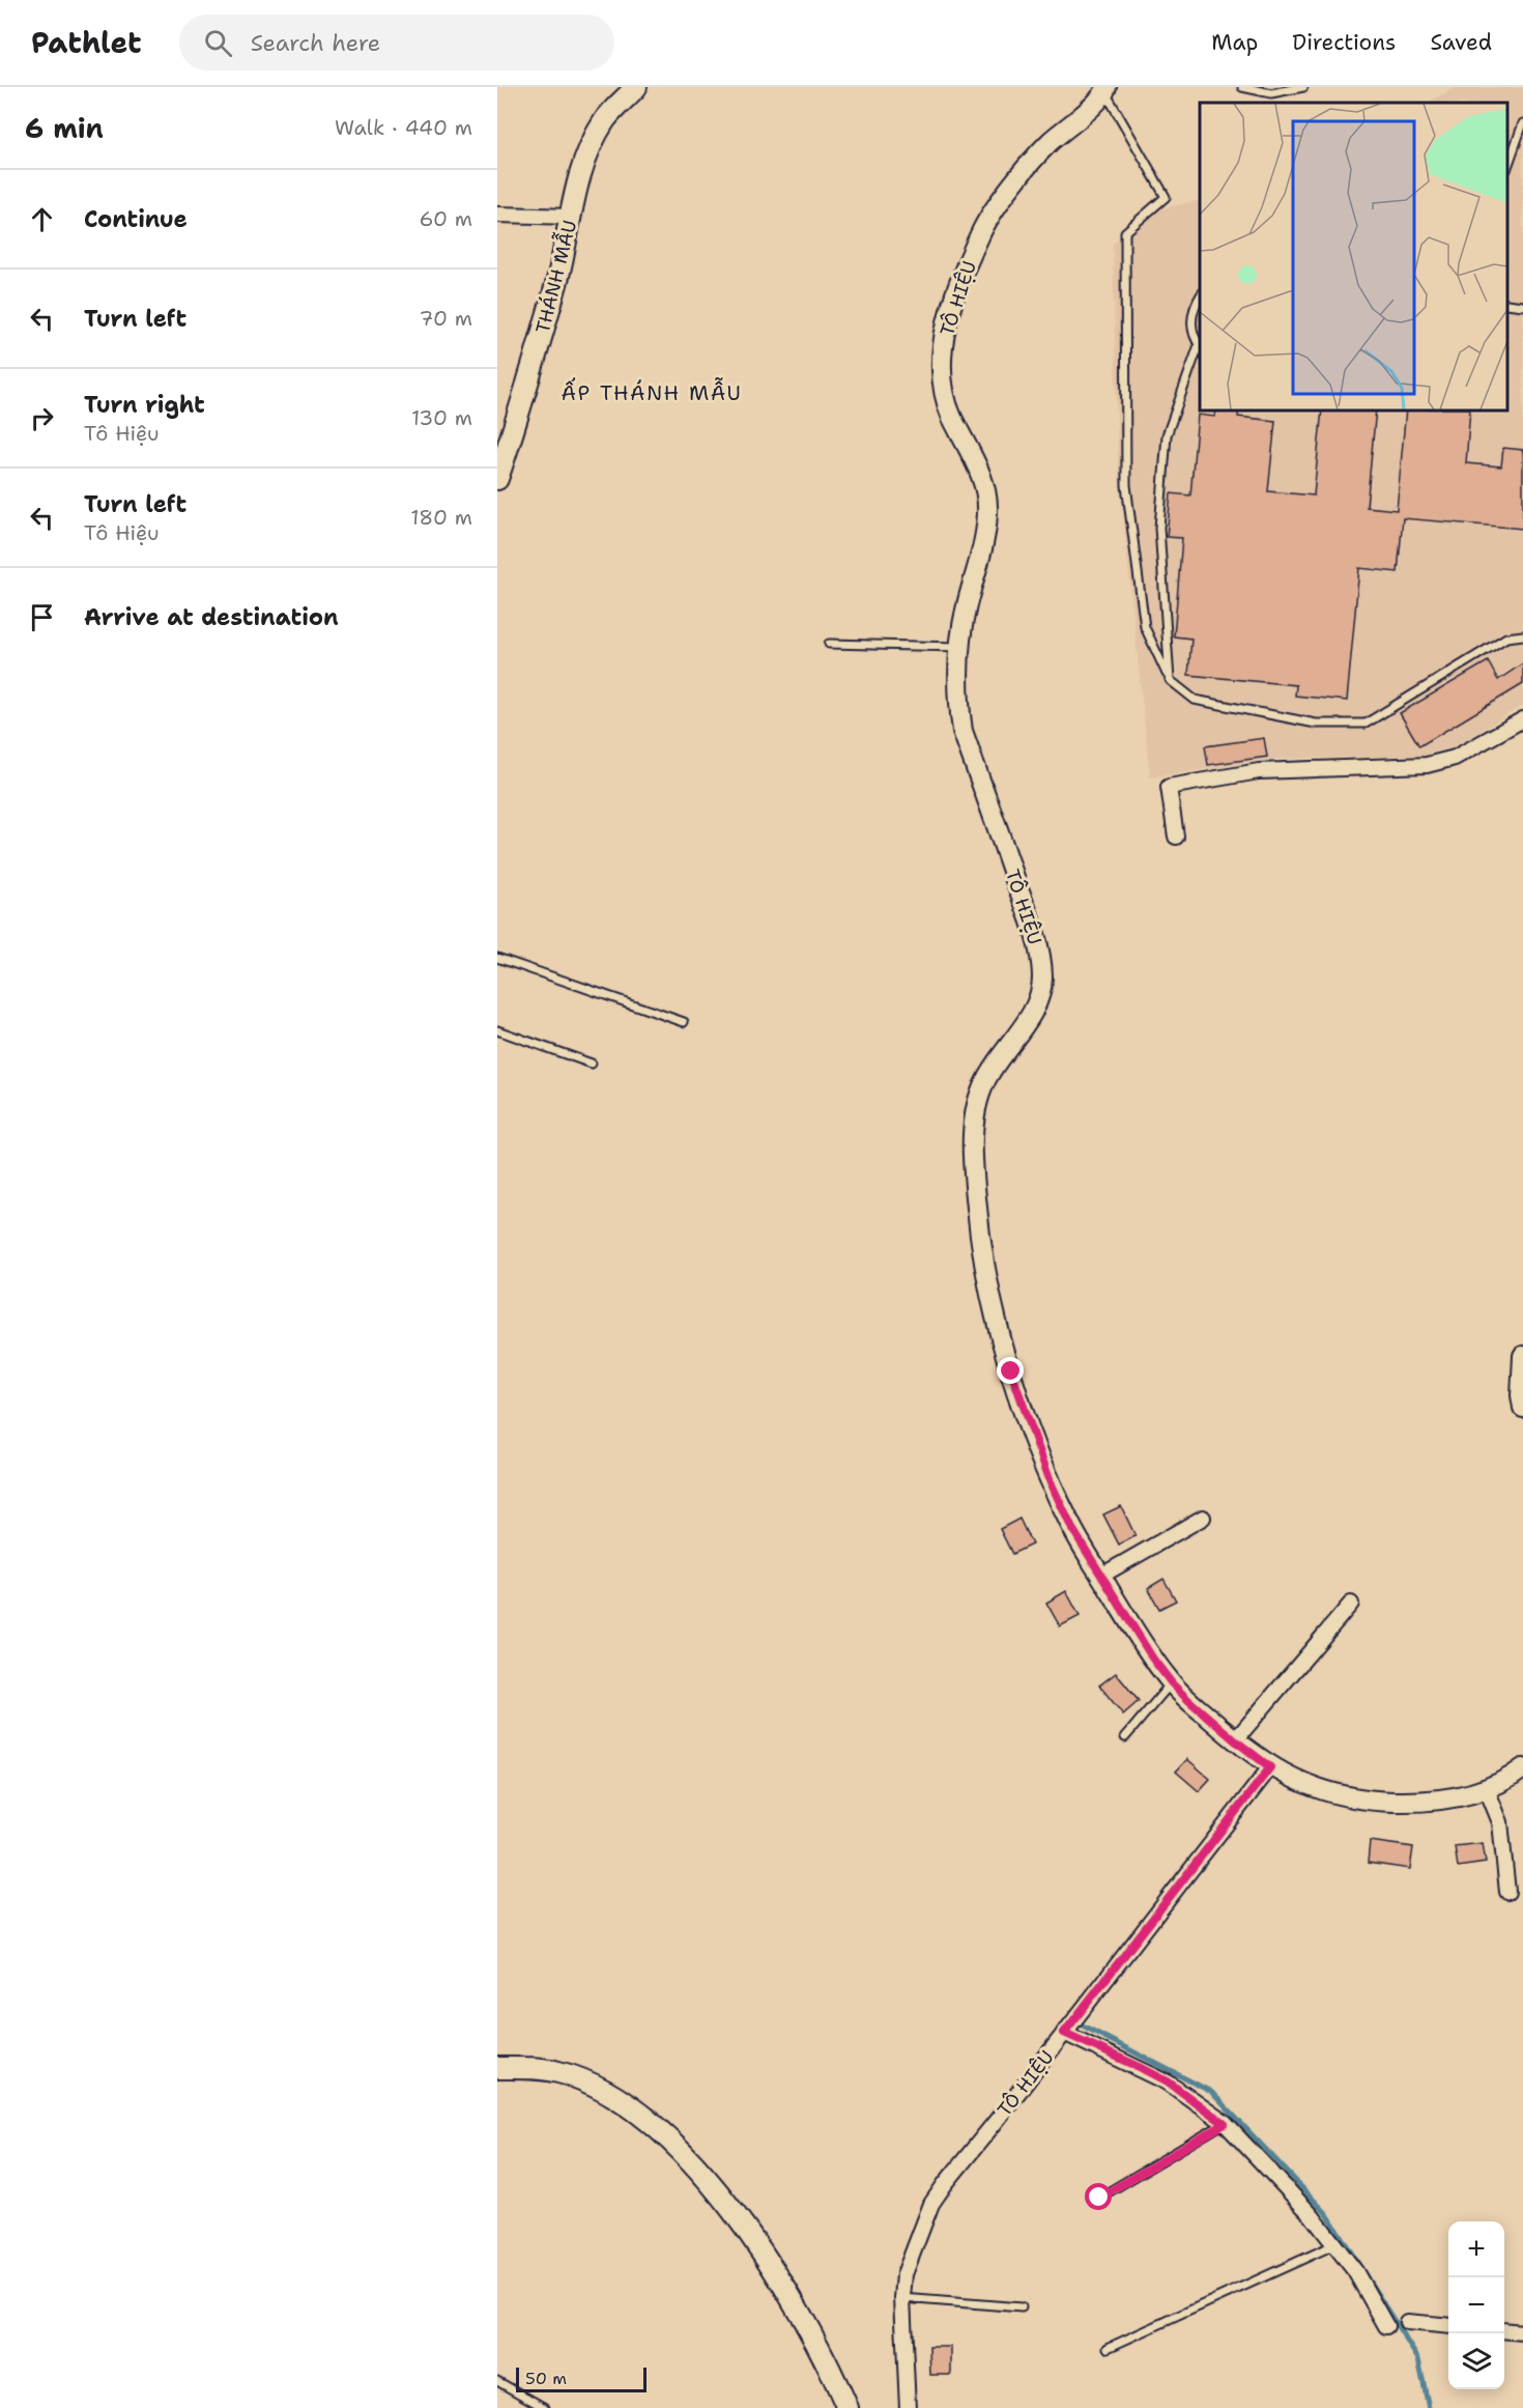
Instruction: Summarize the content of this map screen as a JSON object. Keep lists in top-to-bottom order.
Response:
{
  "streets": {
    "main road": ["THÁNH MẪU"],
    "street": ["TÔ HIỆU"]
  },
  "districts": ["ẤP THÁNH MẪU"],
  "scale_bar": "50 m",
  "page": {
    "header": "Pathlet",
    "search": "Search here",
    "nav": ["Map", "Directions", "Saved"],
    "heading": ["6 min", "Walk · 440 m"],
    "list": [
      ["Continue", "60 m"],
      ["Turn left", "70 m"],
      ["Turn right", "Tô Hiệu", "130 m"],
      ["Turn left", "Tô Hiệu", "180 m"],
      "Arrive at destination"
    ],
    "map_buttons": ["+", "−"],
    "scale": "50 m"
  }
}
